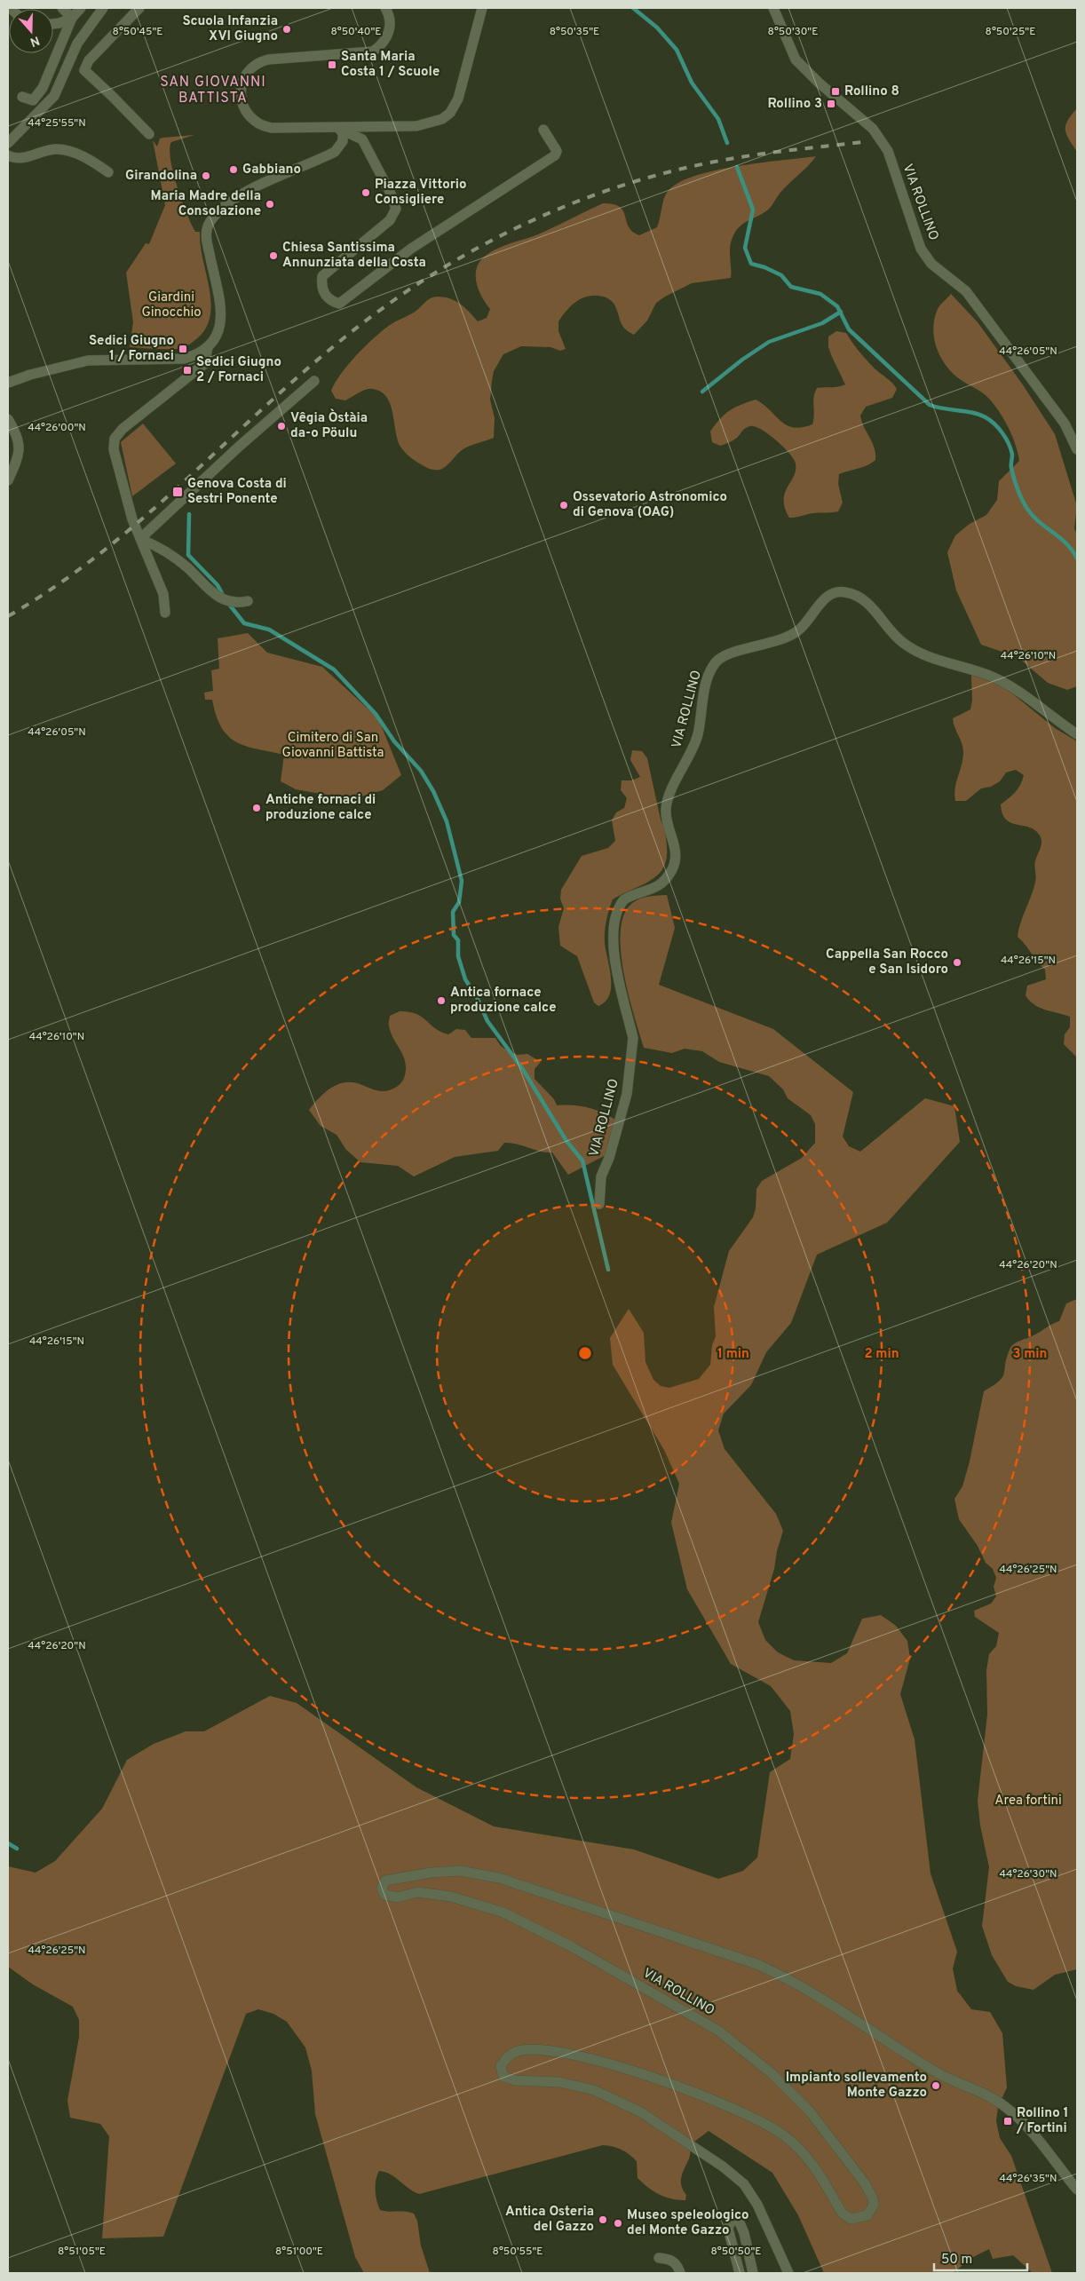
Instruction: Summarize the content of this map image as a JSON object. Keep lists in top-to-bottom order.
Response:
{
  "streets": {
    "street": ["VIA ROLLINO"]
  },
  "districts": ["SAN GIOVANNI BATTISTA"],
  "parks": ["Giardini Ginocchio", "Cimitero di San Giovanni Battista", "Area fortini"],
  "places": {
    "other": [
      "Scuola Infanzia XVI Giugno",
      "Gabbiano",
      "Girandolina",
      "Piazza Vittorio Consigliere",
      "Maria Madre della Consolazione",
      "Chiesa Santissima Annunziata della Costa",
      "Vêgia Òstàia da-o Pöulu",
      "Ossevatorio Astronomico di Genova (OAG)",
      "Antiche fornaci di produzione calce",
      "Cappella San Rocco e San Isidoro",
      "Antica fornace produzione calce",
      "Impianto sollevamento Monte Gazzo",
      "Antica Osteria del Gazzo",
      "Museo speleologico del Monte Gazzo"
    ],
    "transit": [
      "Santa Maria Costa 1 / Scuole",
      "Rollino 8",
      "Rollino 3",
      "Sedici Giugno 1 / Fornaci",
      "Sedici Giugno 2 / Fornaci",
      "Genova Costa di Sestri Ponente",
      "Rollino 1 / Fortini"
    ]
  },
  "scale_bar": "50 m",
  "north": "bottom",
  "coordinates": [
    "8°50'45\"E",
    "8°50'40\"E",
    "8°50'35\"E",
    "8°50'30\"E",
    "8°50'25\"E",
    "44°25'55\"N",
    "44°26'05\"N",
    "44°26'00\"N",
    "44°26'10\"N",
    "44°26'15\"N",
    "44°26'20\"N",
    "44°26'25\"N",
    "44°26'30\"N",
    "44°26'35\"N",
    "8°51'05\"E",
    "8°51'00\"E",
    "8°50'55\"E",
    "8°50'50\"E"
  ],
  "rings": ["1 min", "2 min", "3 min"]
}
